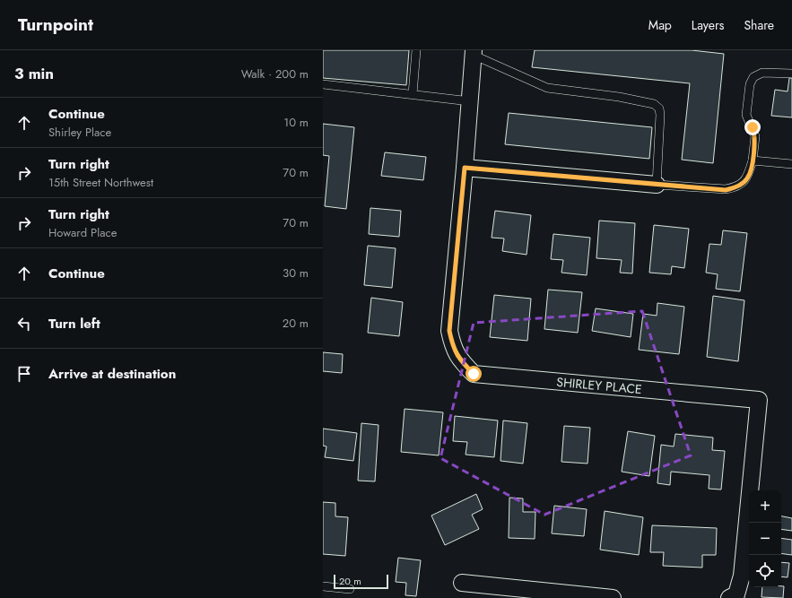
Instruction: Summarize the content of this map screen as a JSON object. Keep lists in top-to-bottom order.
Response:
{
  "streets": {
    "street": ["SHIRLEY PLACE"]
  },
  "scale_bar": "20 m",
  "page": {
    "header": "Turnpoint",
    "nav": ["Map", "Layers", "Share"],
    "heading": ["3 min", "Walk · 200 m"],
    "list": [
      ["Continue", "Shirley Place", "10 m"],
      ["Turn right", "15th Street Northwest", "70 m"],
      ["Turn right", "Howard Place", "70 m"],
      ["Continue", "30 m"],
      ["Turn left", "20 m"],
      "Arrive at destination"
    ],
    "map_buttons": ["+", "−"],
    "scale": "20 m"
  }
}
